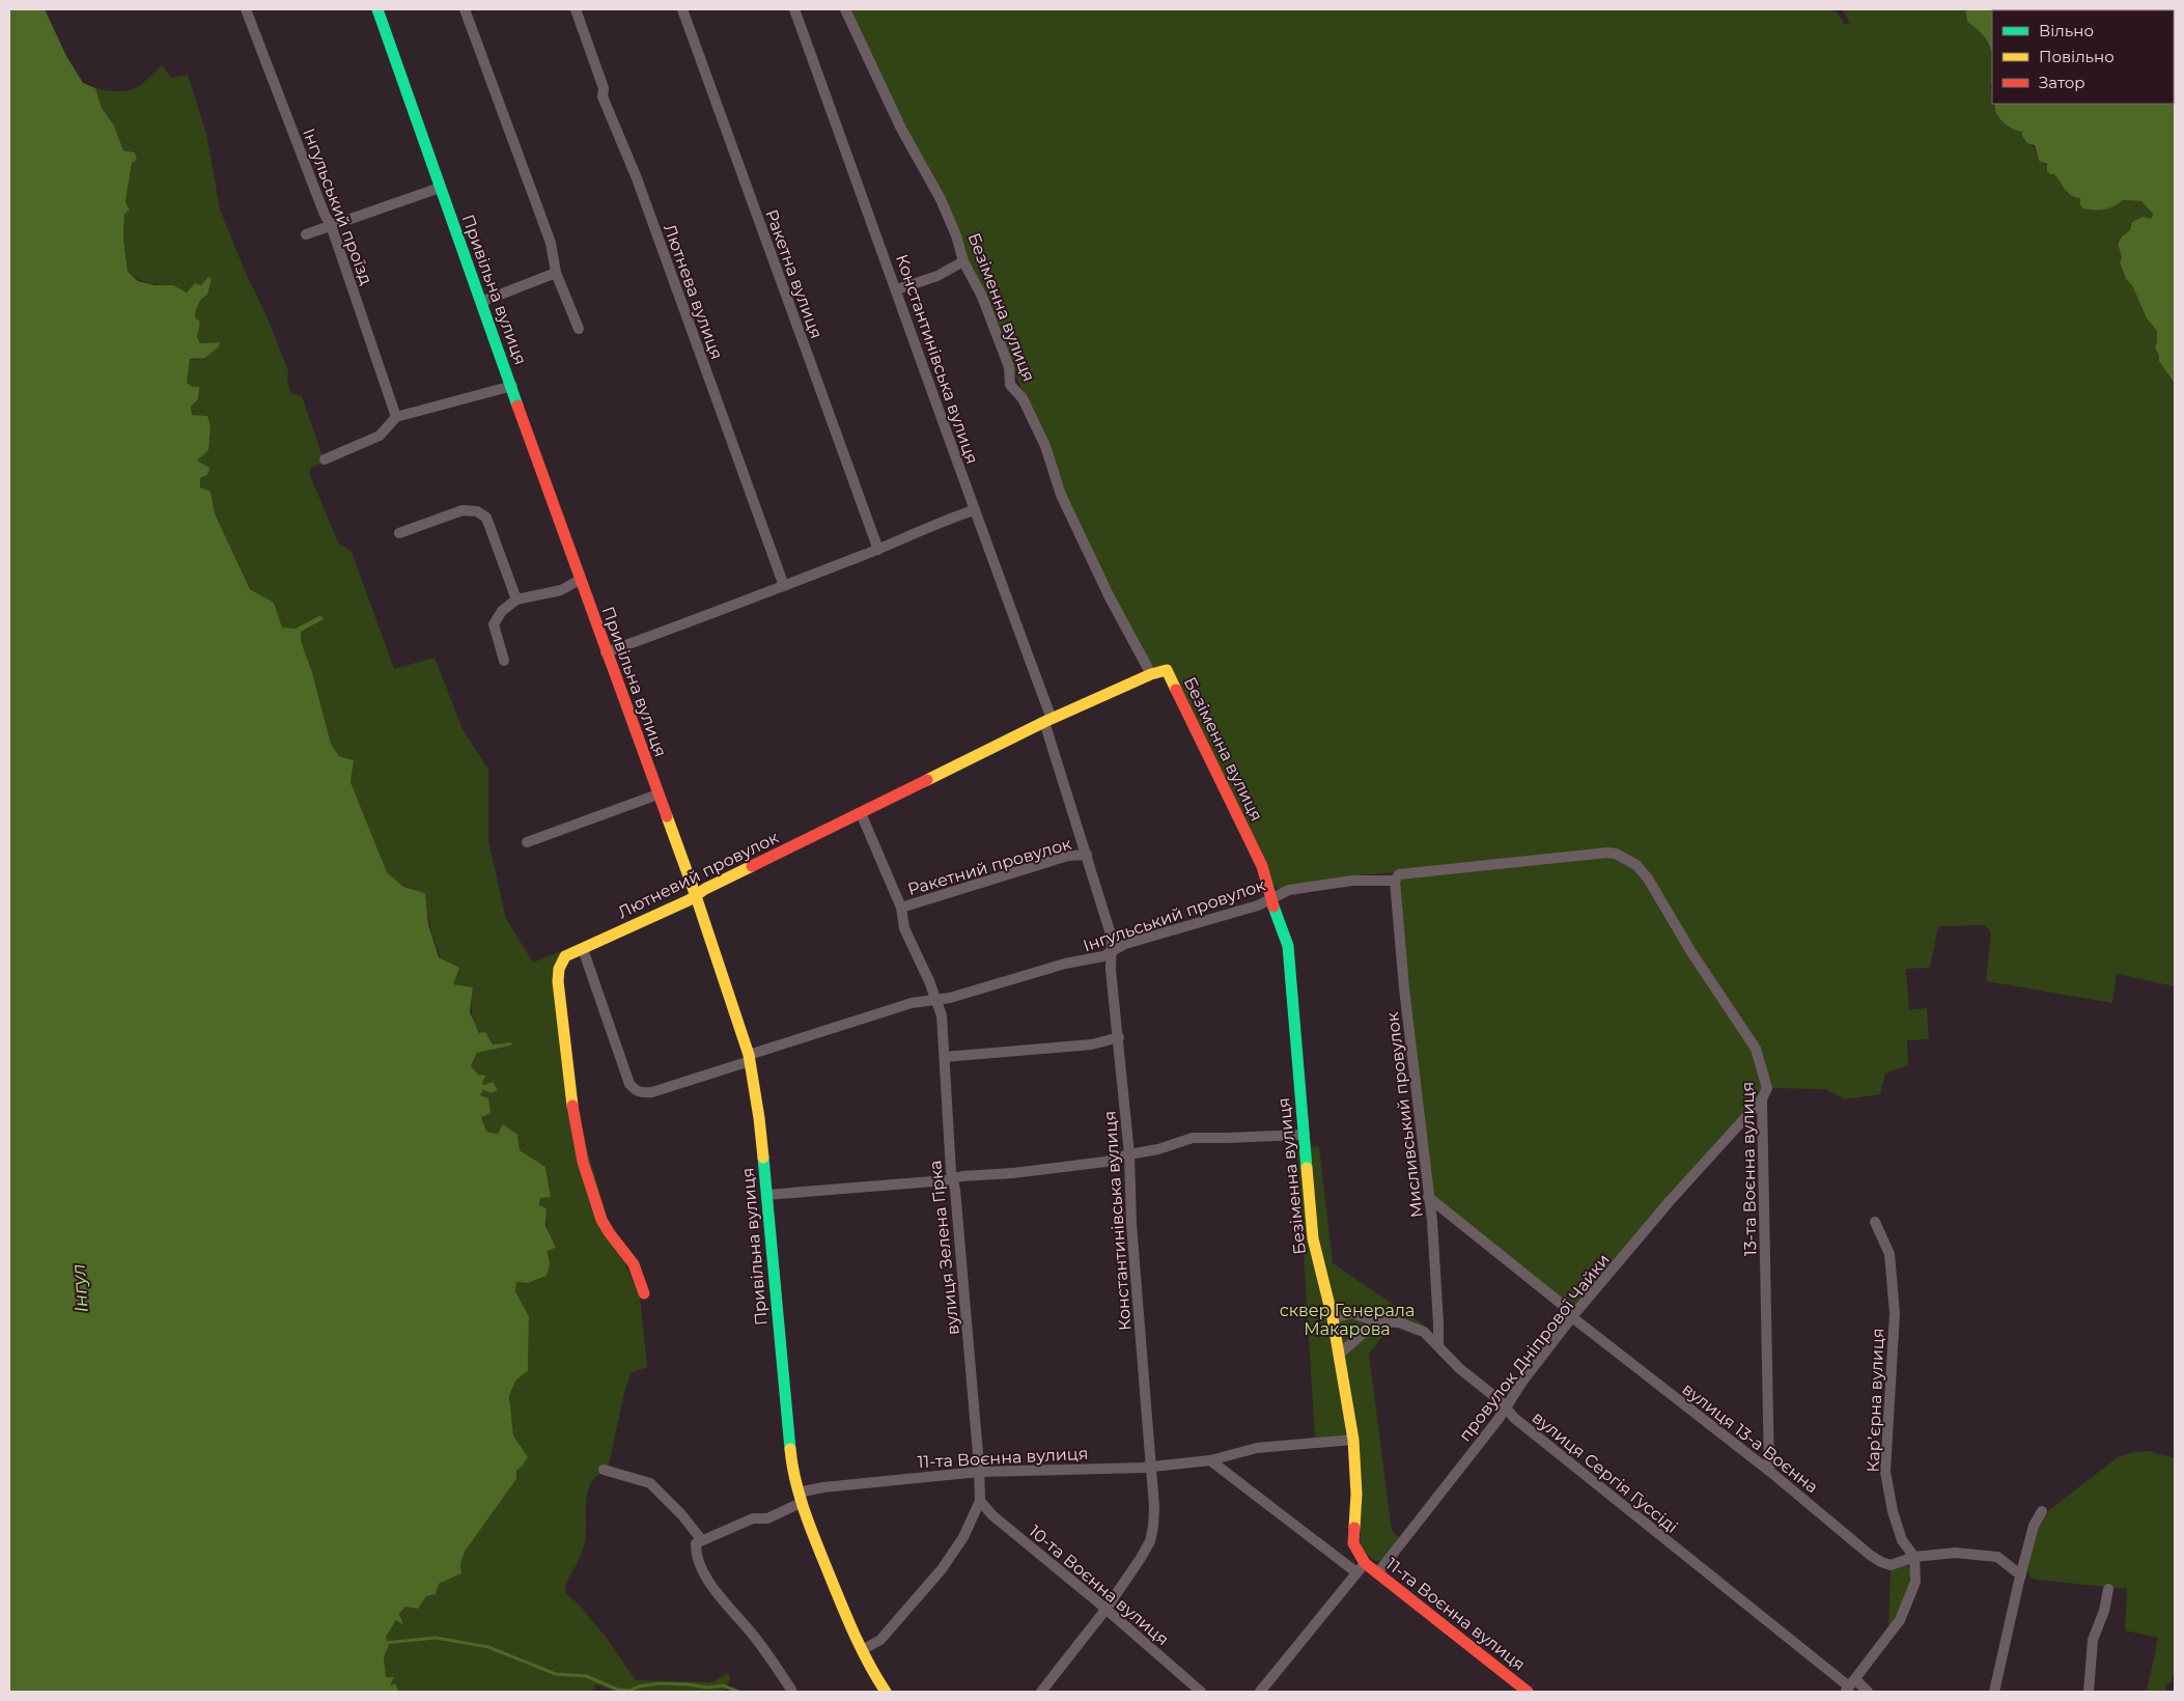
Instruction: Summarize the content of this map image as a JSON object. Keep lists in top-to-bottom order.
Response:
{
  "streets": {
    "street": [
      "Інгульський проїзд",
      "Ракетна вулиця",
      "Привільна вулиця",
      "Лютнева вулиця",
      "Безіменна вулиця",
      "Константинівська вулиця",
      "Ракетний провулок",
      "Лютневий провулок",
      "Інгульський провулок",
      "Мисливський провулок",
      "13-та Воєнна вулиця",
      "вулиця Зелена Гірка",
      "провулок Дніпрової Чайки",
      "Карʼєрна вулиця",
      "вулиця 13-а Воєнна",
      "11-та Воєнна вулиця",
      "вулиця Сергія Гуссіді",
      "10-та Воєнна вулиця"
    ]
  },
  "crossings": [
    ["Привільна вулиця", "Лютневий провулок"],
    ["Привільна вулиця", "Інгульський провулок"],
    ["Привільна вулиця", "вулиця Зелена Гірка"],
    ["Привільна вулиця", "11-та Воєнна вулиця"],
    ["Безіменна вулиця", "Лютневий провулок"],
    ["Безіменна вулиця", "Інгульський провулок"],
    ["Безіменна вулиця", "11-та Воєнна вулиця"],
    ["Безіменна вулиця", "вулиця Сергія Гуссіді"],
    ["Константинівська вулиця", "Ракетний провулок"],
    ["Константинівська вулиця", "Лютневий провулок"],
    ["Константинівська вулиця", "Інгульський провулок"],
    ["Константинівська вулиця", "11-та Воєнна вулиця"],
    ["Константинівська вулиця", "10-та Воєнна вулиця"],
    ["Ракетний провулок", "вулиця Зелена Гірка"],
    ["Лютневий провулок", "Інгульський провулок"],
    ["Лютневий провулок", "вулиця Зелена Гірка"],
    ["Інгульський провулок", "Мисливський провулок"],
    ["Інгульський провулок", "13-та Воєнна вулиця"],
    ["Інгульський провулок", "вулиця Зелена Гірка"],
    ["Мисливський провулок", "вулиця 13-а Воєнна"],
    ["Мисливський провулок", "вулиця Сергія Гуссіді"],
    ["13-та Воєнна вулиця", "провулок Дніпрової Чайки"],
    ["13-та Воєнна вулиця", "вулиця 13-а Воєнна"],
    ["вулиця Зелена Гірка", "11-та Воєнна вулиця"],
    ["вулиця Зелена Гірка", "10-та Воєнна вулиця"],
    ["провулок Дніпрової Чайки", "вулиця 13-а Воєнна"],
    ["провулок Дніпрової Чайки", "11-та Воєнна вулиця"],
    ["провулок Дніпрової Чайки", "вулиця Сергія Гуссіді"],
    ["Карʼєрна вулиця", "вулиця 13-а Воєнна"]
  ],
  "water": ["Інгул"],
  "parks": ["сквер Генерала Макарова"],
  "legend": ["Вільно", "Повільно", "Затор"]
}
